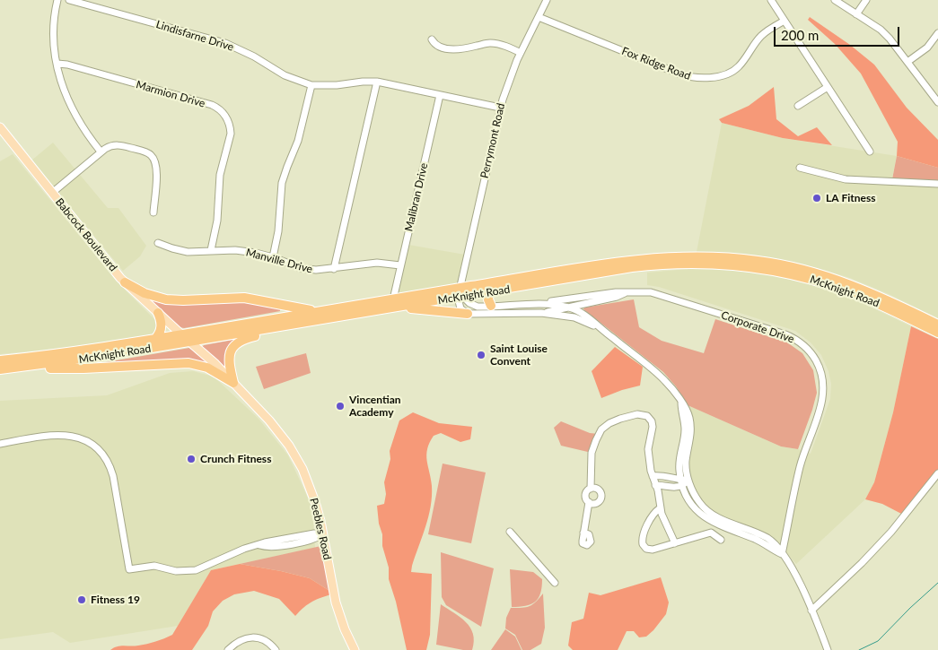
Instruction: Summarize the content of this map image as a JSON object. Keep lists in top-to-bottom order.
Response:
{
  "streets": {
    "highway": ["McKnight Road"],
    "main road": ["Babcock Boulevard", "Peebles Road"],
    "street": [
      "Lindisfarne Drive",
      "Fox Ridge Road",
      "Marmion Drive",
      "Perrymont Road",
      "Malibran Drive",
      "Manville Drive",
      "Corporate Drive"
    ]
  },
  "crossings": [
    ["Lindisfarne Drive", "Perrymont Road"],
    ["Lindisfarne Drive", "Malibran Drive"],
    ["Fox Ridge Road", "Perrymont Road"],
    ["Marmion Drive", "Manville Drive"],
    ["Perrymont Road", "McKnight Road"],
    ["Malibran Drive", "Manville Drive"],
    ["Malibran Drive", "McKnight Road"],
    ["Babcock Boulevard", "McKnight Road"],
    ["Babcock Boulevard", "Peebles Road"],
    ["McKnight Road", "Peebles Road"]
  ],
  "places": [
    "LA Fitness",
    "Saint Louise Convent",
    "Vincentian Academy",
    "Crunch Fitness",
    "Fitness 19"
  ],
  "scale_bar": "200 m"
}
